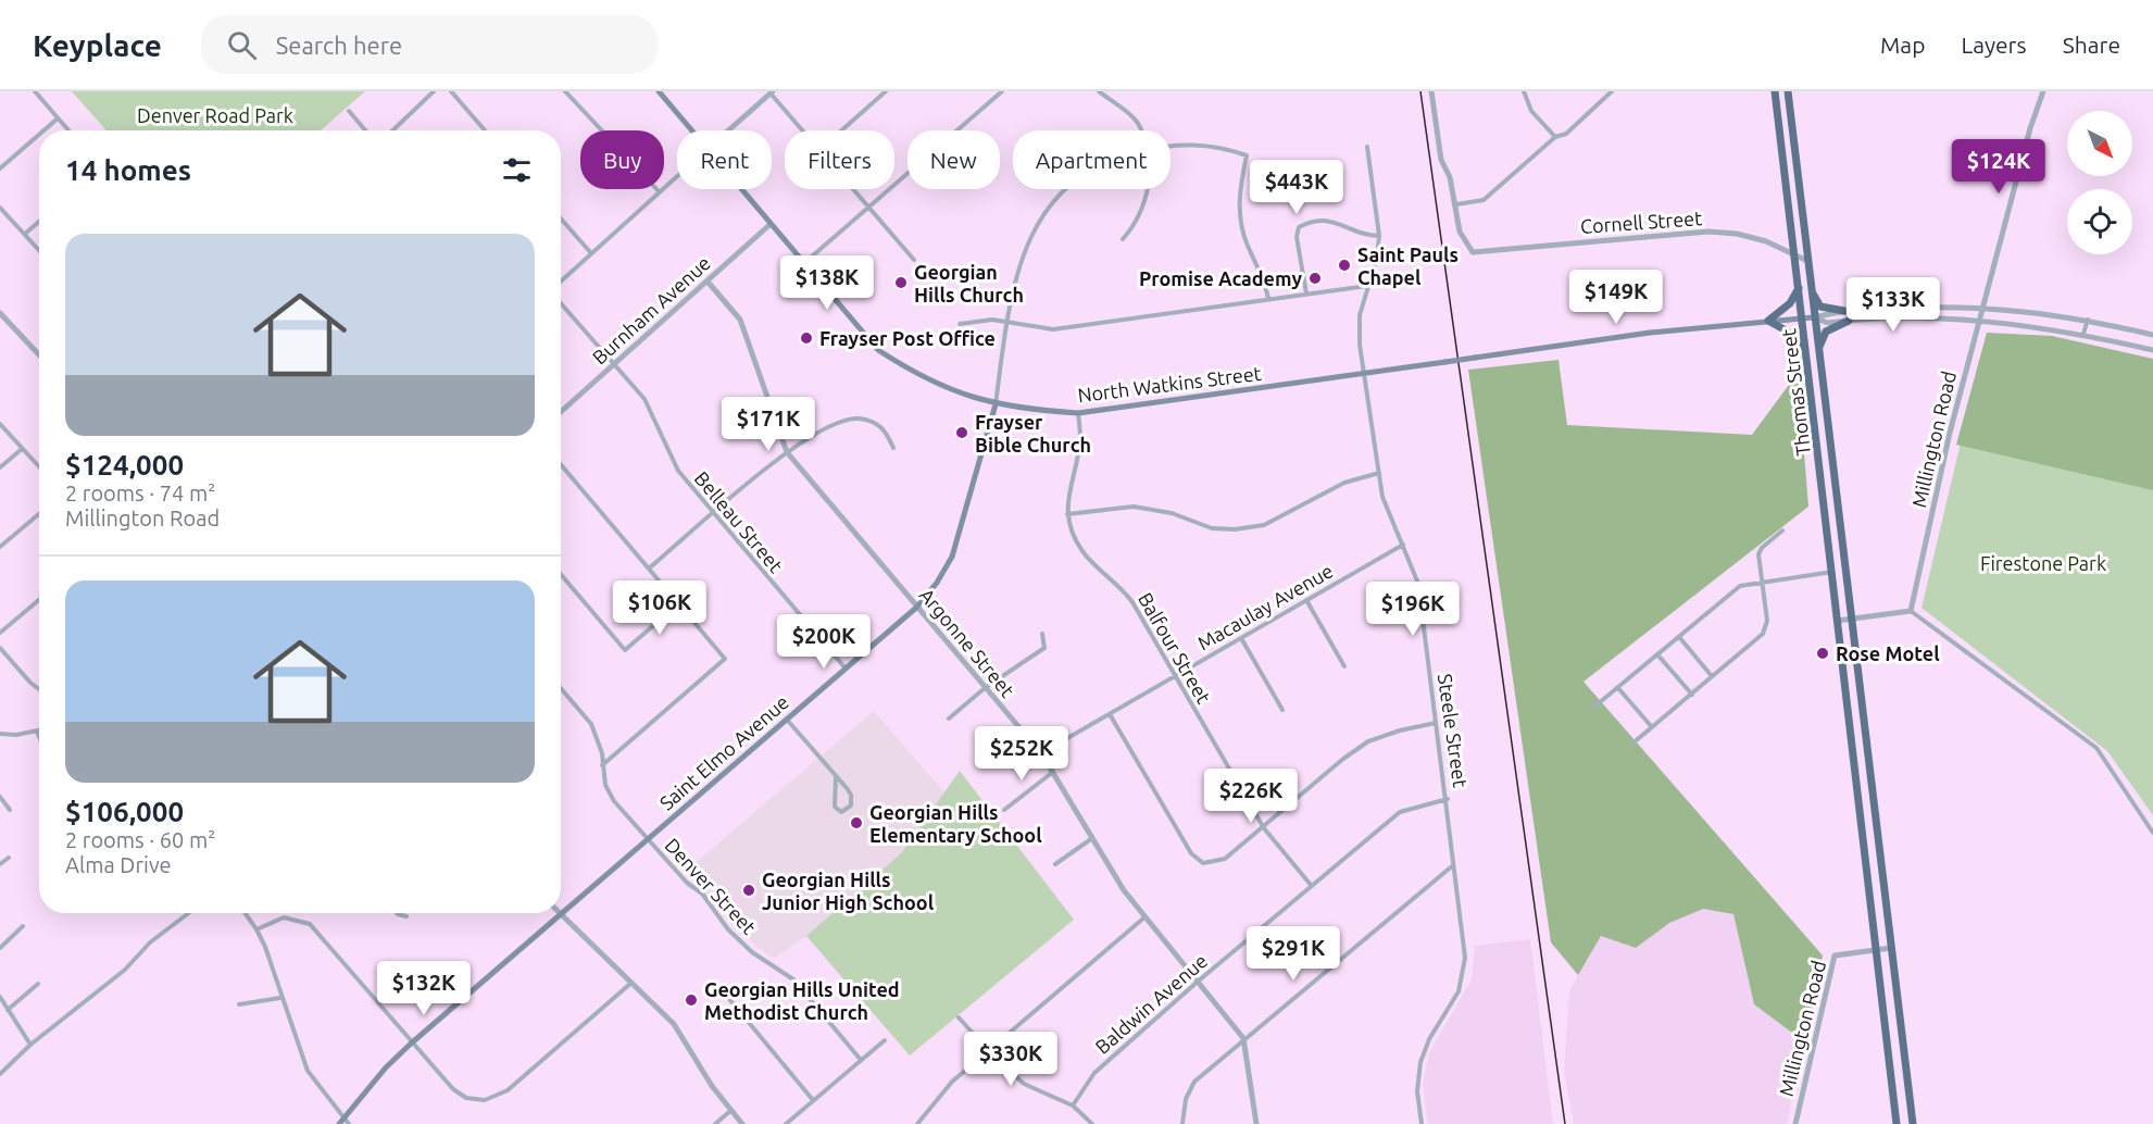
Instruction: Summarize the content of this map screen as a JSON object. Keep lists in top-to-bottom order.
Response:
{
  "streets": {
    "highway": ["Thomas Street"],
    "main road": ["North Watkins Street", "Saint Elmo Avenue"],
    "street": [
      "Cornell Street",
      "Burnham Avenue",
      "Millington Road",
      "Belleau Street",
      "Macaulay Avenue",
      "Argonne Street",
      "Balfour Street",
      "Steele Street",
      "Denver Street",
      "Baldwin Avenue"
    ]
  },
  "crossings": [
    ["Cornell Street", "Thomas Street"],
    ["Burnham Avenue", "North Watkins Street"],
    ["Burnham Avenue", "Belleau Street"],
    ["Burnham Avenue", "Argonne Street"],
    ["North Watkins Street", "Thomas Street"],
    ["North Watkins Street", "Millington Road"],
    ["North Watkins Street", "Balfour Street"],
    ["North Watkins Street", "Steele Street"],
    ["North Watkins Street", "Saint Elmo Avenue"],
    ["Thomas Street", "Millington Road"],
    ["Belleau Street", "Saint Elmo Avenue"],
    ["Macaulay Avenue", "Argonne Street"],
    ["Macaulay Avenue", "Balfour Street"],
    ["Macaulay Avenue", "Steele Street"],
    ["Argonne Street", "Saint Elmo Avenue"],
    ["Argonne Street", "Baldwin Avenue"],
    ["Balfour Street", "Baldwin Avenue"],
    ["Steele Street", "Baldwin Avenue"],
    ["Saint Elmo Avenue", "Denver Street"]
  ],
  "parks": ["Denver Road Park", "Firestone Park"],
  "places": [
    "Saint Pauls Chapel",
    "Promise Academy",
    "Georgian Hills Church",
    "Frayser Post Office",
    "Frayser Bible Church",
    "Rose Motel",
    "Georgian Hills Elementary School",
    "Georgian Hills Junior High School",
    "Georgian Hills United Methodist Church"
  ],
  "north": "bottom right",
  "page": {
    "header": "Keyplace",
    "search": "Search here",
    "nav": ["Map", "Layers", "Share"],
    "chip": [
      "Buy",
      "Rent",
      "Filters",
      "New",
      "Apartment"
    ],
    "heading": "14 homes",
    "price": [
      "$124K",
      "$443K",
      "$138K",
      "$149K",
      "$133K",
      "$171K",
      "$106K",
      "$196K",
      "$200K",
      "$252K",
      "$226K",
      "$291K",
      "$132K",
      "$330K"
    ],
    "list": [
      {
        "name": "$124,000",
        "note": "2 rooms · 74 m² · Millington Road"
      },
      {
        "name": "$106,000",
        "note": "2 rooms · 60 m² · Alma Drive"
      }
    ]
  }
}
